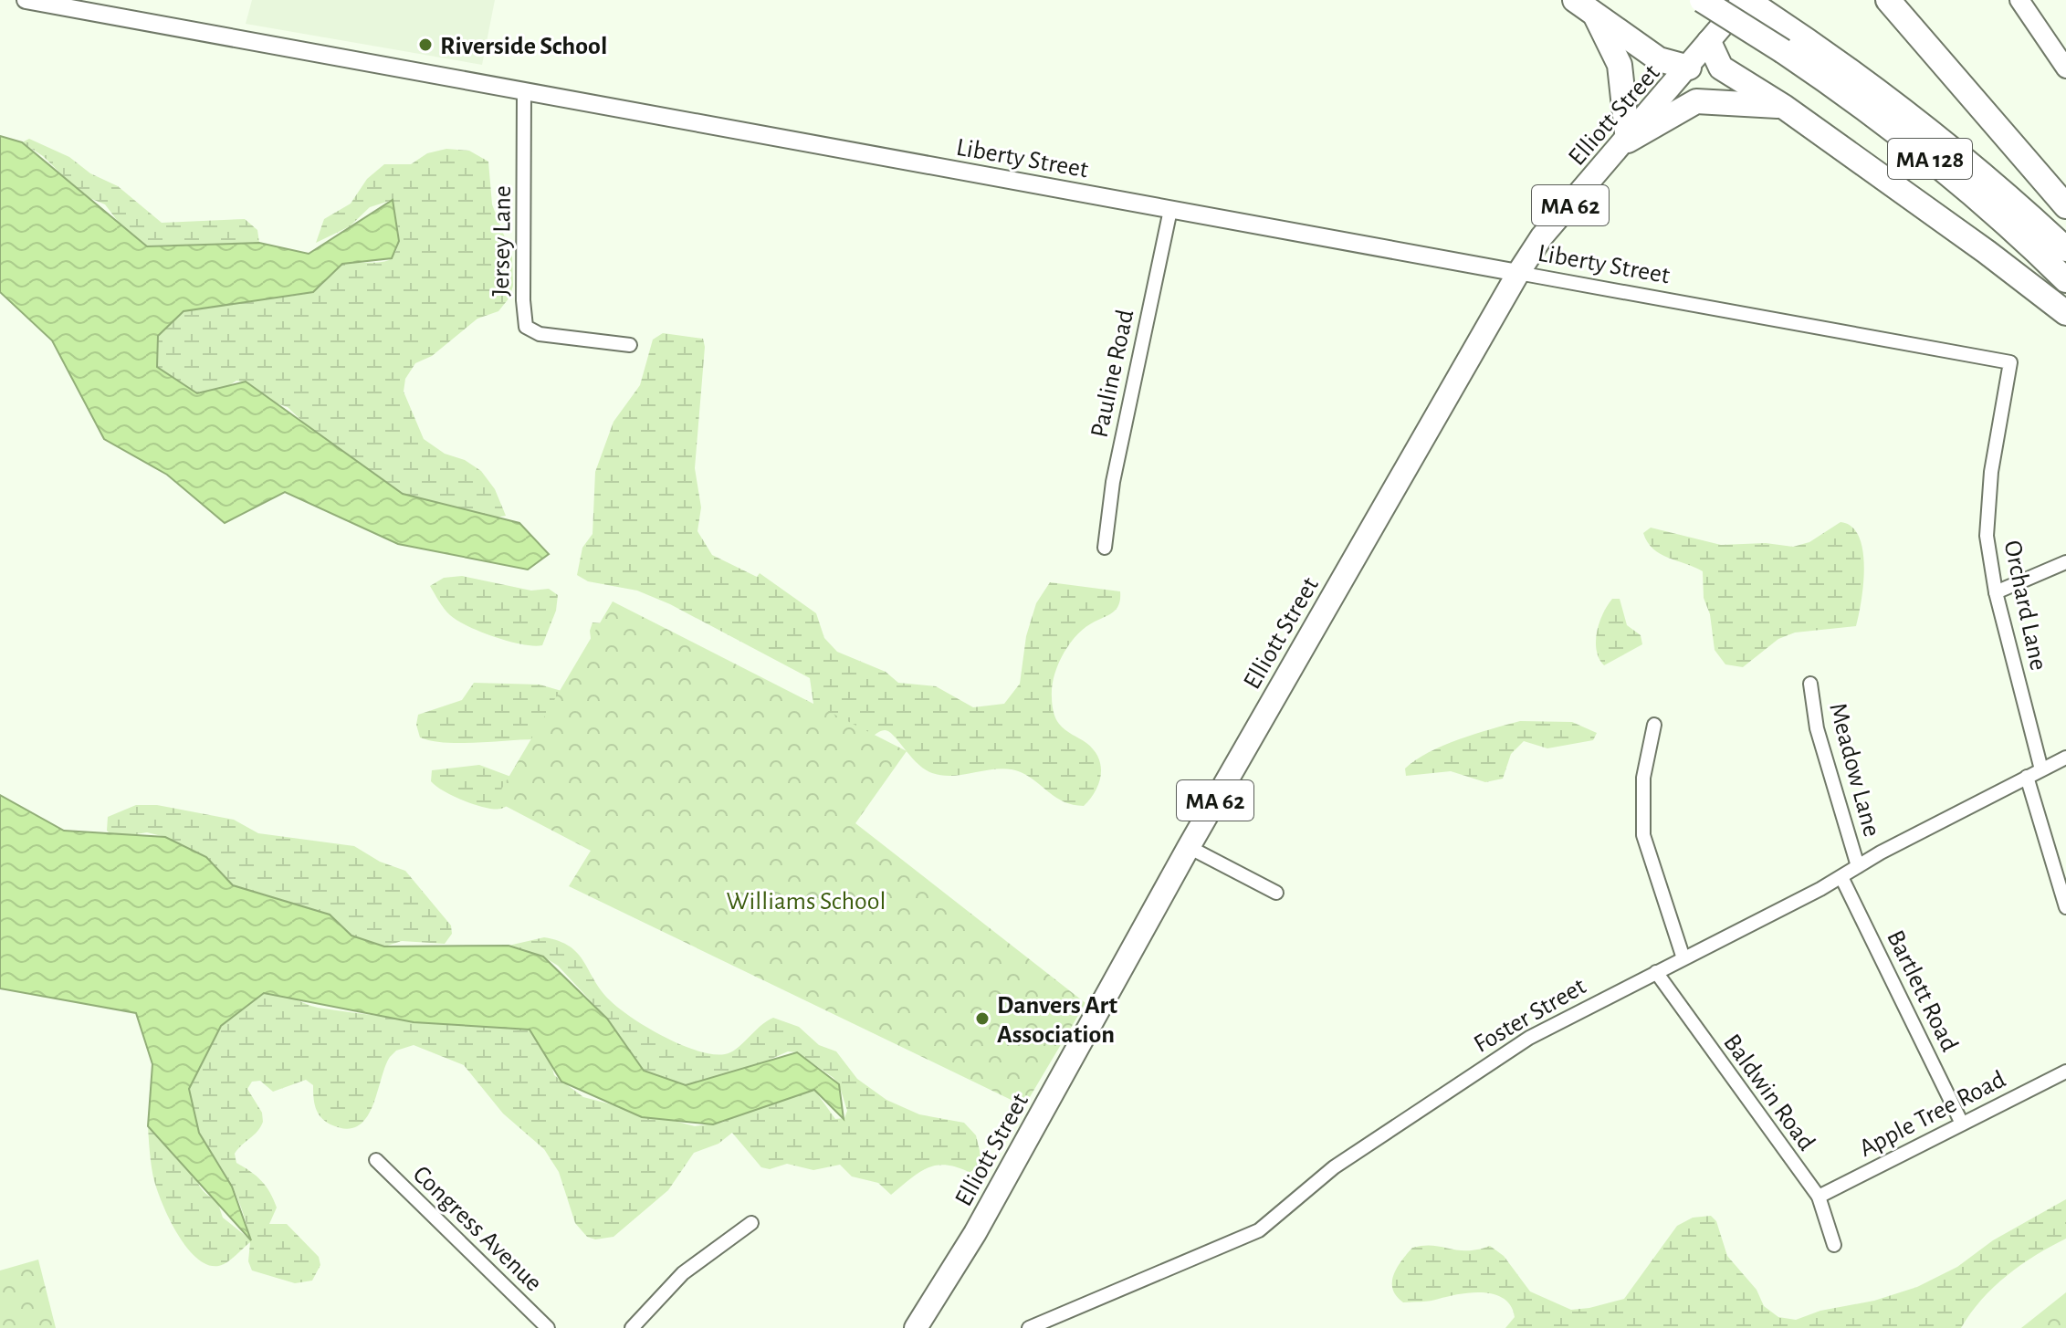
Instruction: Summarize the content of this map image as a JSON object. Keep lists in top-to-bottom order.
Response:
{
  "streets": {
    "highway": ["MA 128"],
    "main road": ["Elliott Street", "MA 62"],
    "street": [
      "Liberty Street",
      "Jersey Lane",
      "Pauline Road",
      "Orchard Lane",
      "Meadow Lane",
      "Bartlett Road",
      "Foster Street",
      "Baldwin Road",
      "Apple Tree Road",
      "Congress Avenue"
    ]
  },
  "crossings": [
    ["Elliott Street", "Liberty Street"],
    ["Elliott Street", "MA 128"],
    ["Liberty Street", "Jersey Lane"],
    ["Liberty Street", "Pauline Road"],
    ["Liberty Street", "Orchard Lane"],
    ["Orchard Lane", "Foster Street"],
    ["Meadow Lane", "Foster Street"],
    ["Bartlett Road", "Foster Street"],
    ["Bartlett Road", "Apple Tree Road"],
    ["Foster Street", "Baldwin Road"],
    ["Baldwin Road", "Apple Tree Road"]
  ],
  "parks": ["Williams School"],
  "places": ["Riverside School", "Danvers Art Association"]
}
